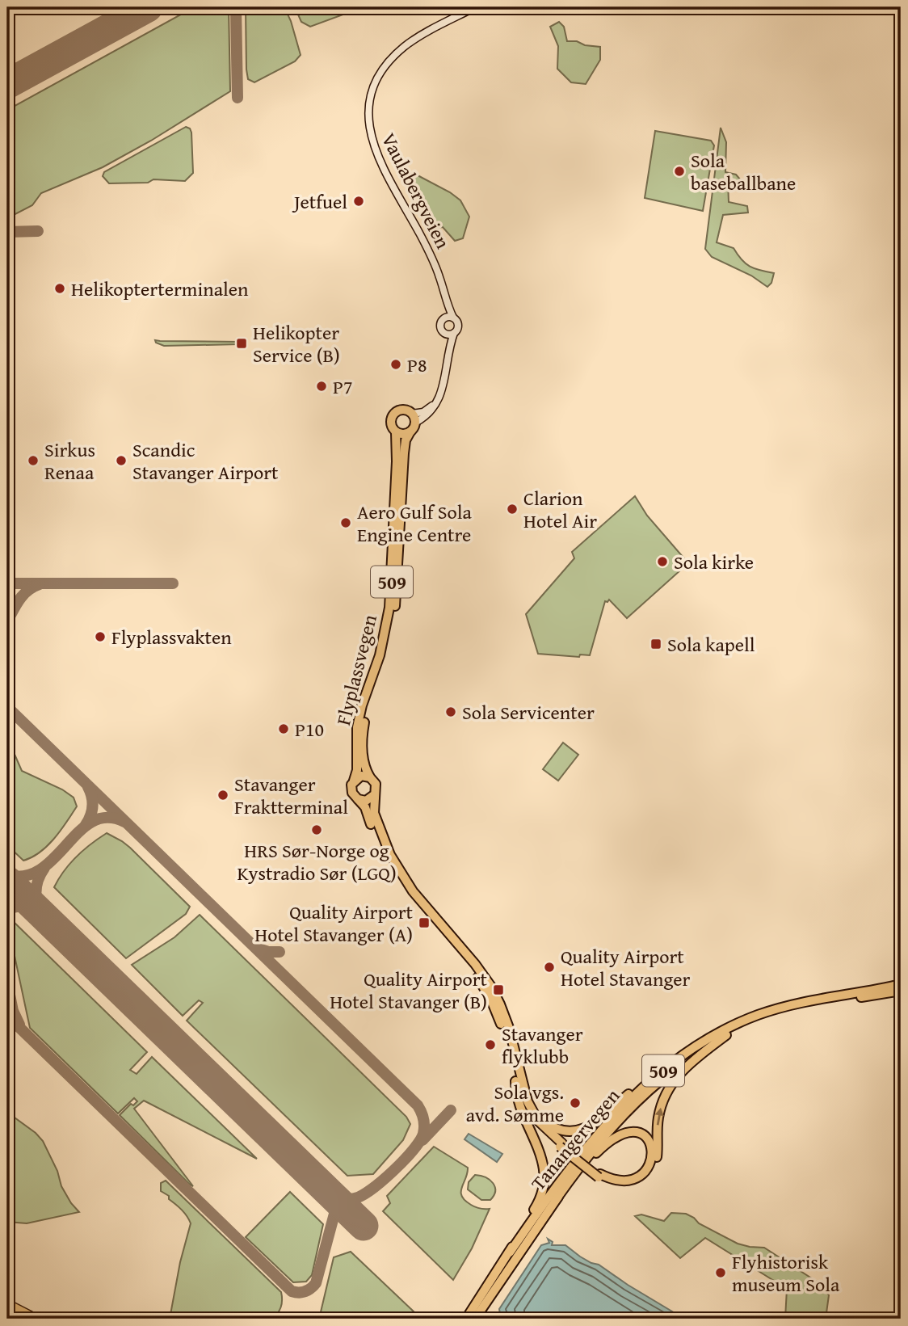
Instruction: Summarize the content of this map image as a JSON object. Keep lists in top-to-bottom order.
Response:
{
  "streets": {
    "highway": ["509", "Flyplassvegen", "Tanangervegen"],
    "main road": ["Vaulabergveien"]
  },
  "crossings": [
    ["509", "Flyplassvegen"],
    ["509", "Tanangervegen"]
  ],
  "places": {
    "other": [
      "Sola baseballbane",
      "Jetfuel",
      "Helikopterterminalen",
      "P8",
      "P7",
      "Sirkus Renaa",
      "Scandic Stavanger Airport",
      "Clarion Hotel Air",
      "Aero Gulf Sola Engine Centre",
      "Sola kirke",
      "Flyplassvakten",
      "Sola Servicenter",
      "P10",
      "Stavanger Fraktterminal",
      "HRS Sør-Norge og Kystradio Sør (LGQ)",
      "Quality Airport Hotel Stavanger",
      "Stavanger flyklubb",
      "Sola vgs. avd. Sømme",
      "Flyhistorisk museum Sola"
    ],
    "transit": [
      "Helikopter Service (B)",
      "Sola kapell",
      "Quality Airport Hotel Stavanger (A)",
      "Quality Airport Hotel Stavanger (B)"
    ]
  }
}
